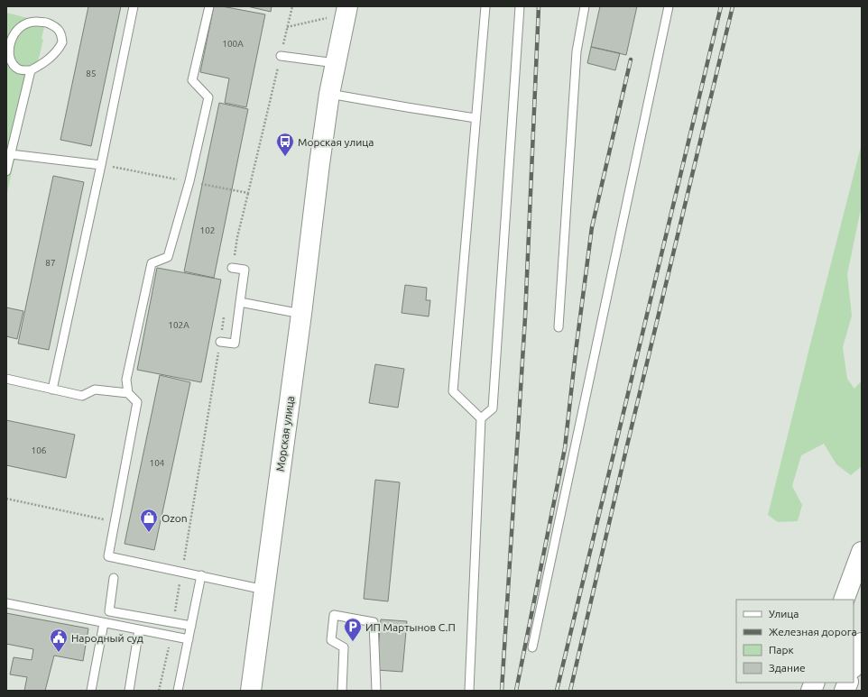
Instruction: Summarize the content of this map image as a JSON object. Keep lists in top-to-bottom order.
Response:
{
  "streets": {
    "main road": ["Морская улица"]
  },
  "places": {
    "bus stop": ["Морская улица"],
    "shop": ["Ozon"],
    "parking": ["ИП Мартынов С.П"],
    "public building": ["Народный суд"]
  },
  "house_numbers": [
    "100А",
    "85",
    "102",
    "87",
    "102А",
    "106",
    "104"
  ],
  "legend": [
    "Улица",
    "Железная дорога",
    "Парк",
    "Здание"
  ]
}
